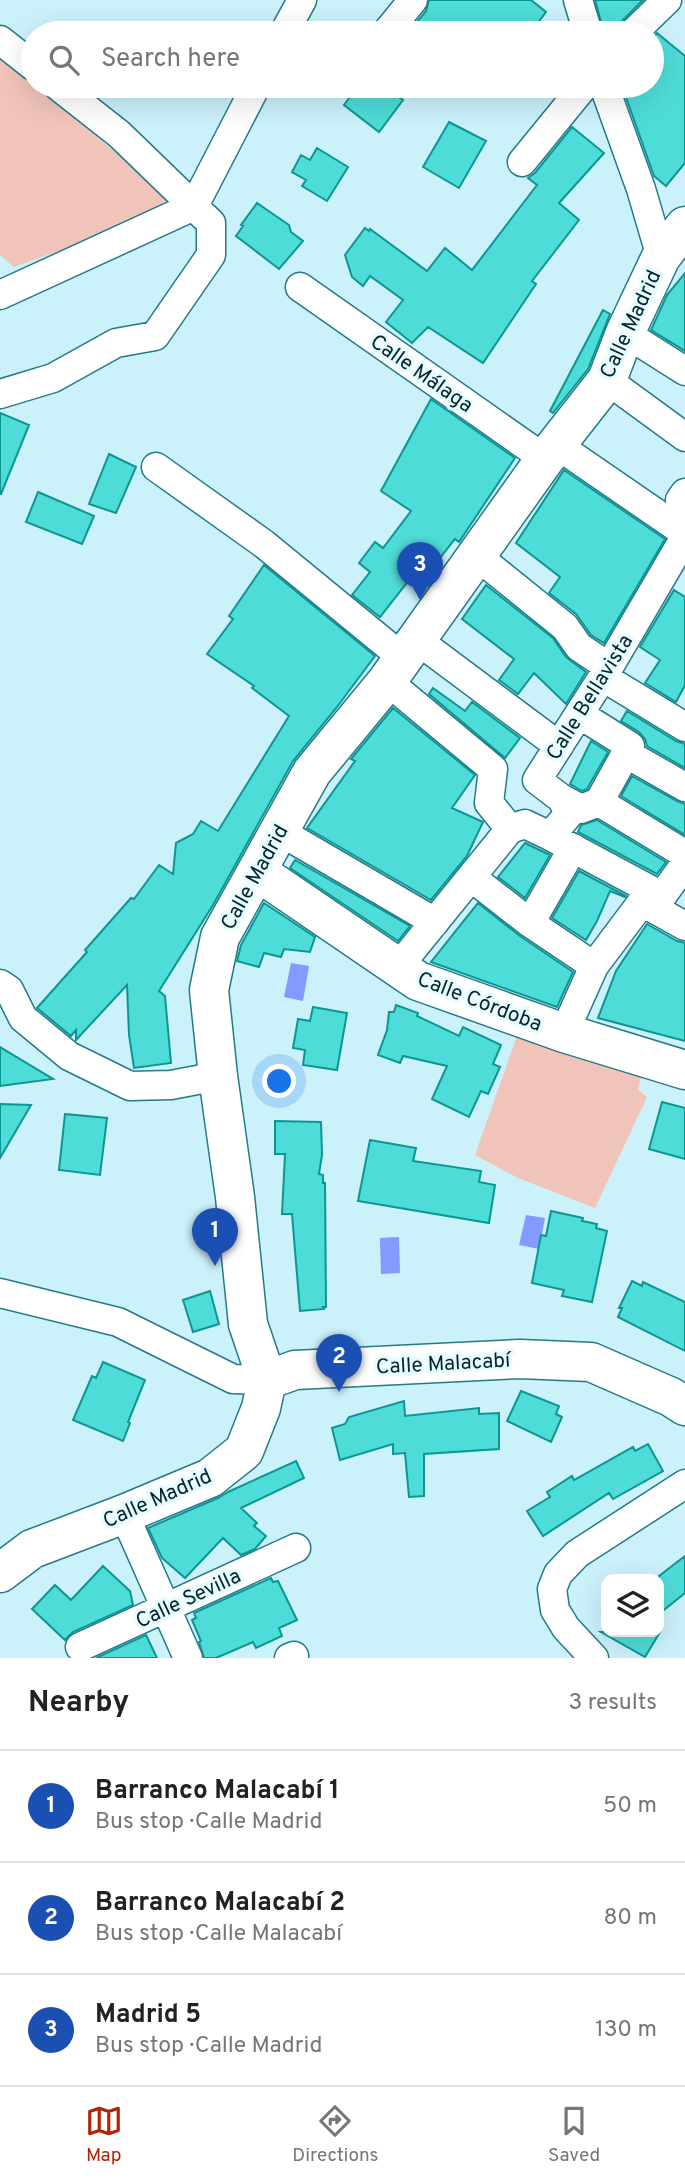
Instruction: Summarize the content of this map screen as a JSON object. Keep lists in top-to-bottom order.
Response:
{
  "streets": {
    "street": [
      "Calle Madrid",
      "Calle Málaga",
      "Calle Bellavista",
      "Calle Córdoba",
      "Calle Malacabí",
      "Calle Sevilla"
    ]
  },
  "crossings": [
    ["Calle Madrid", "Calle Málaga"],
    ["Calle Madrid", "Calle Córdoba"],
    ["Calle Madrid", "Calle Malacabí"],
    ["Calle Málaga", "Calle Bellavista"]
  ],
  "page": {
    "search": "Search here",
    "pins": ["3", "1", "2"],
    "heading": ["Nearby", "3 results"],
    "list": [
      {
        "mark": "1",
        "name": "Barranco Malacabí 1",
        "note": "Bus stop · Calle Madrid",
        "value": "50 m"
      },
      {
        "mark": "2",
        "name": "Barranco Malacabí 2",
        "note": "Bus stop · Calle Malacabí",
        "value": "80 m"
      },
      {
        "mark": "3",
        "name": "Madrid 5",
        "note": "Bus stop · Calle Madrid",
        "value": "130 m"
      }
    ],
    "nav": ["Map", "Directions", "Saved"]
  }
}
